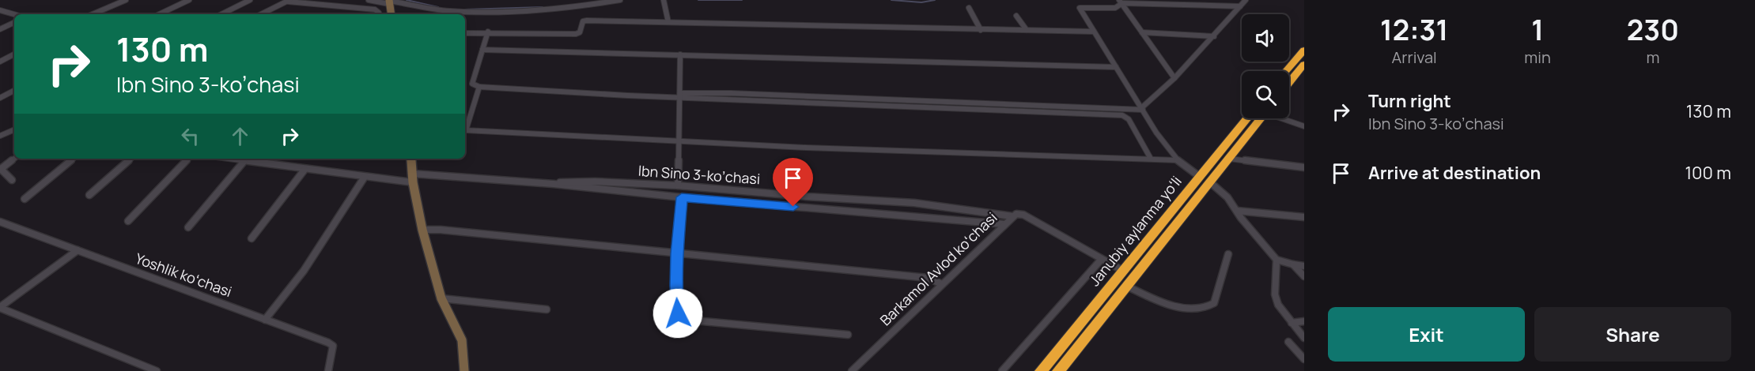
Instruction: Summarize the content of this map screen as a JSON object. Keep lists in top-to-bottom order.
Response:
{
  "streets": {
    "highway": ["Janubiy aylanma yoʻli"],
    "street": ["Ibn Sino 3-koʼchasi", "Barkamol Avlod koʻchasi", "Yoshlik koʻchasi"]
  },
  "crossings": [
    ["Ibn Sino 3-koʼchasi", "Barkamol Avlod koʻchasi"],
    ["Janubiy aylanma yoʻli", "Barkamol Avlod koʻchasi"]
  ],
  "page": {
    "eta": [
      "12:31",
      "Arrival",
      "1",
      "min",
      "230",
      "m"
    ],
    "turn": ["130 m", "Ibn Sino 3-koʼchasi"],
    "list": [
      {
        "name": "Turn right",
        "note": "Ibn Sino 3-koʼchasi",
        "value": "130 m"
      },
      {
        "name": "Arrive at destination",
        "value": "100 m"
      }
    ],
    "buttons": ["Exit", "Share"]
  }
}
